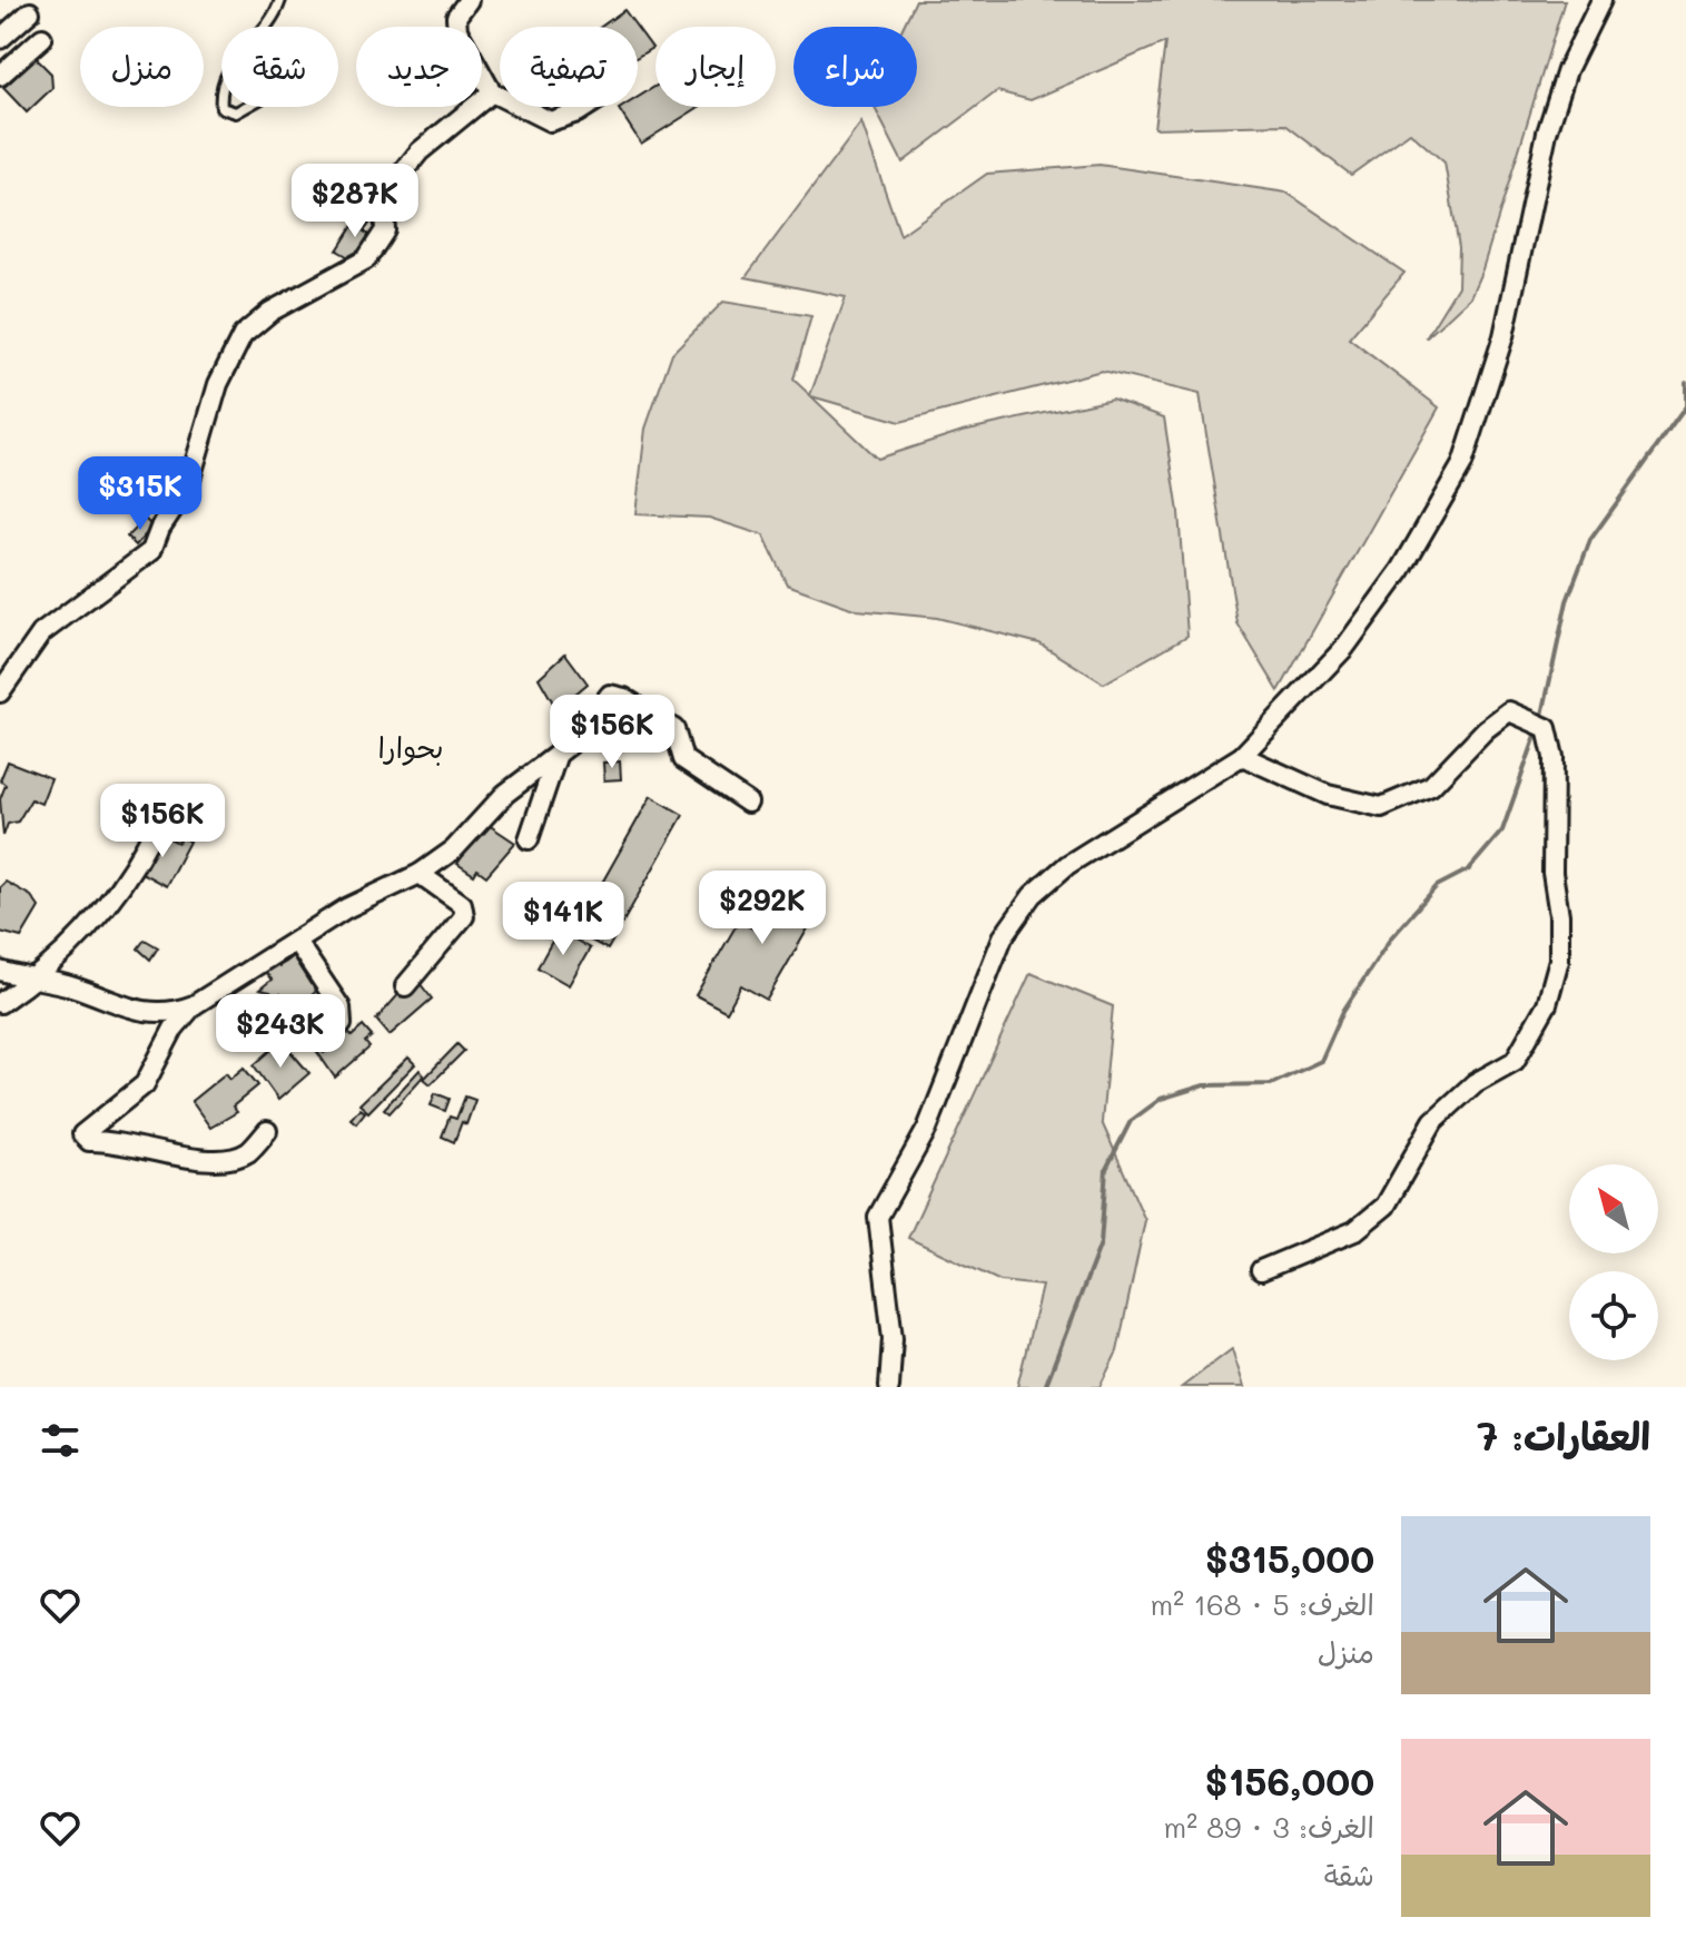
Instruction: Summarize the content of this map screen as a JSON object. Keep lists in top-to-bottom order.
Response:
{
  "districts": ["بحوارا"],
  "north": "top left",
  "page": {
    "chip": [
      "شراء",
      "إيجار",
      "تصفية",
      "جديد",
      "شقة",
      "منزل"
    ],
    "price": [
      "$287K",
      "$315K",
      "$156K",
      "$156K",
      "$292K",
      "$141K",
      "$243K"
    ],
    "heading": "العقارات: 7",
    "list": [
      {
        "name": "$315,000",
        "note": "الغرف: 5 · 168 m² · منزل"
      },
      {
        "name": "$156,000",
        "note": "الغرف: 3 · 89 m² · شقة"
      }
    ]
  }
}
